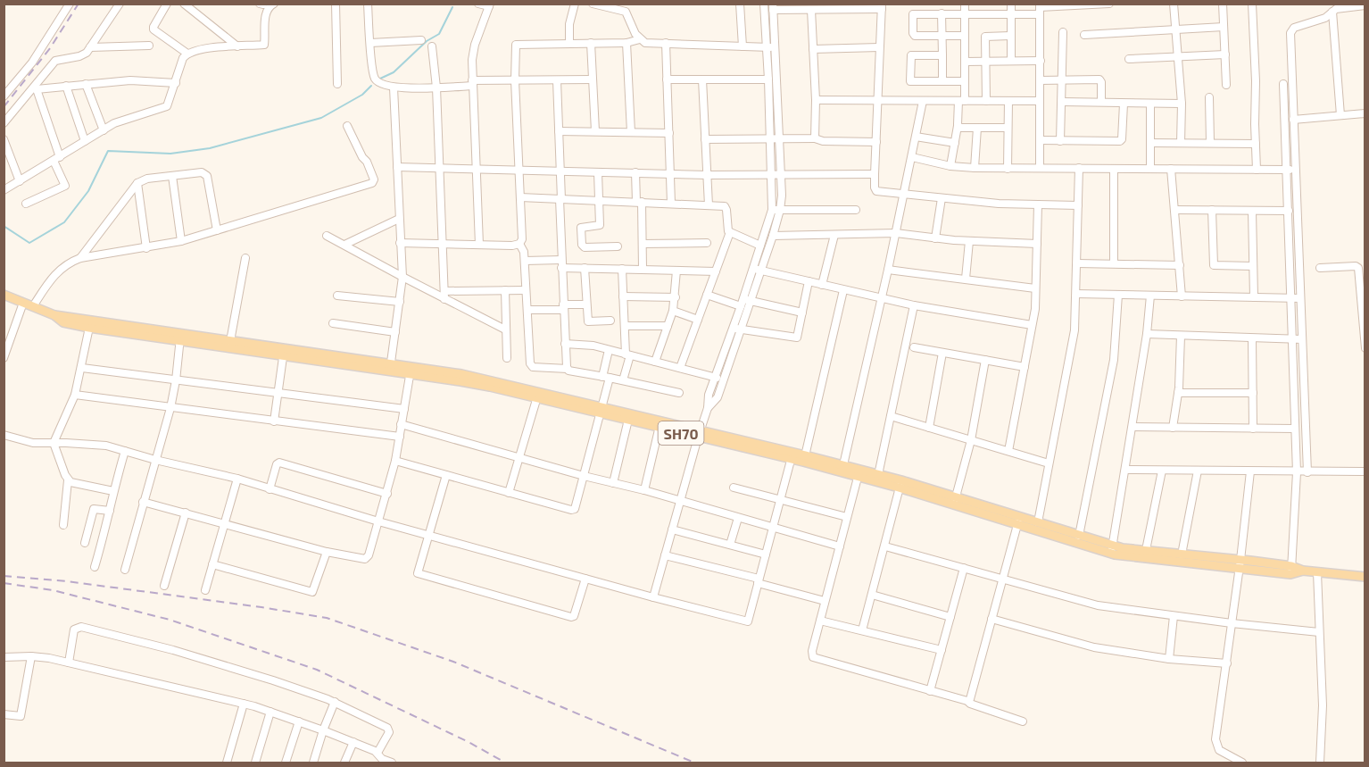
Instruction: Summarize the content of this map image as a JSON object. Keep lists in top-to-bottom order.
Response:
{
  "streets": {
    "main road": ["SH70"]
  }
}
